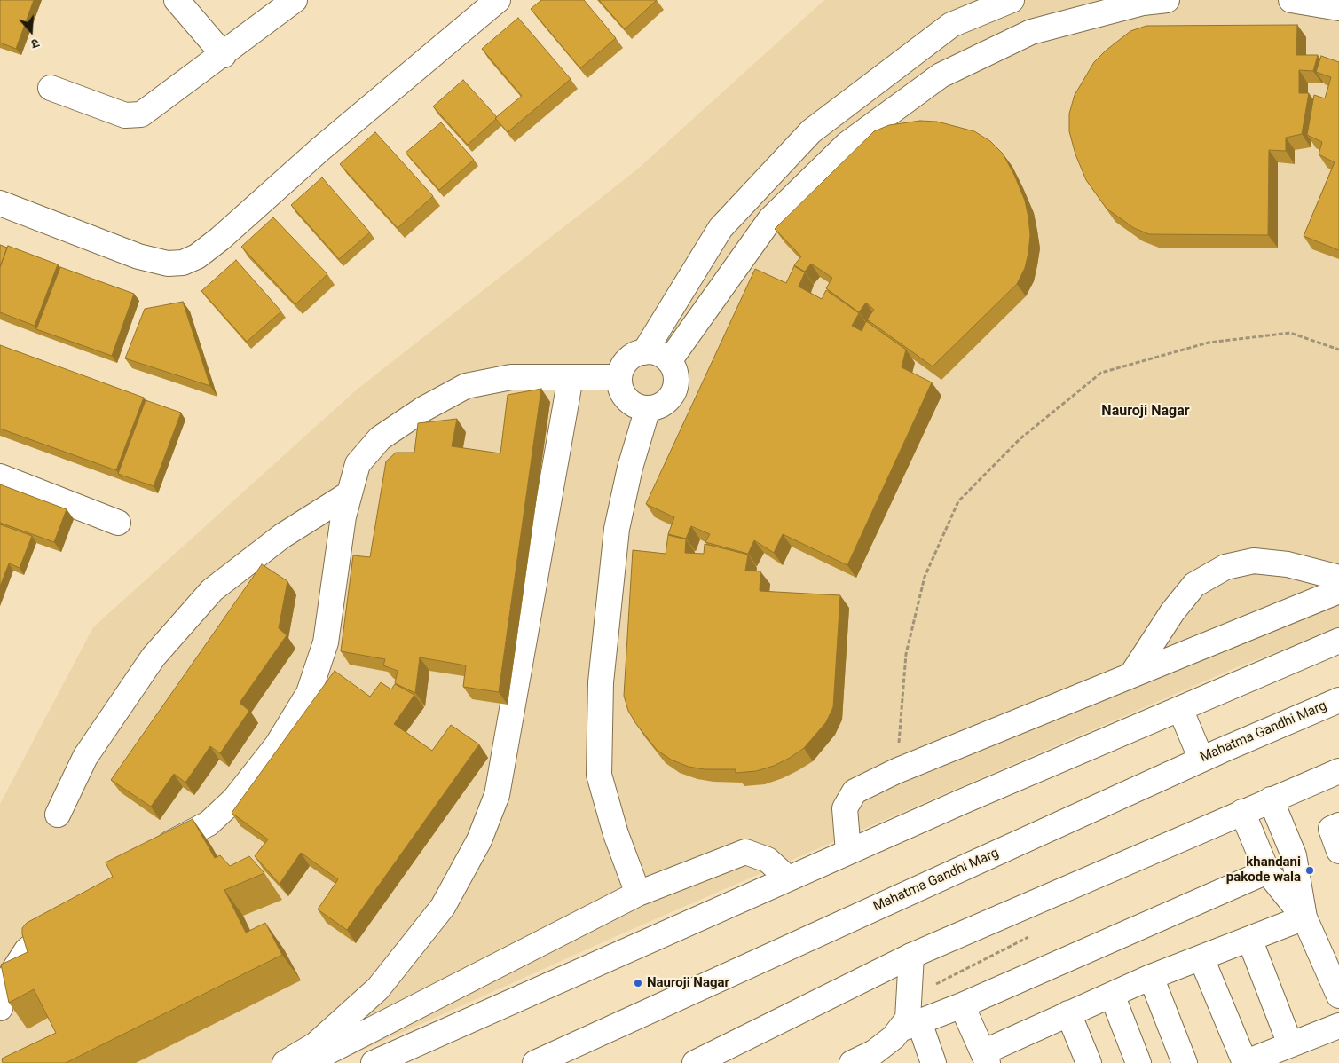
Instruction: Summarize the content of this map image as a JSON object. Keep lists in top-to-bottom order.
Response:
{
  "streets": {
    "street": ["Mahatma Gandhi Marg"]
  },
  "districts": ["Nauroji Nagar"],
  "places": ["khandani pakode wala", "Nauroji Nagar"],
  "north": "bottom"
}
